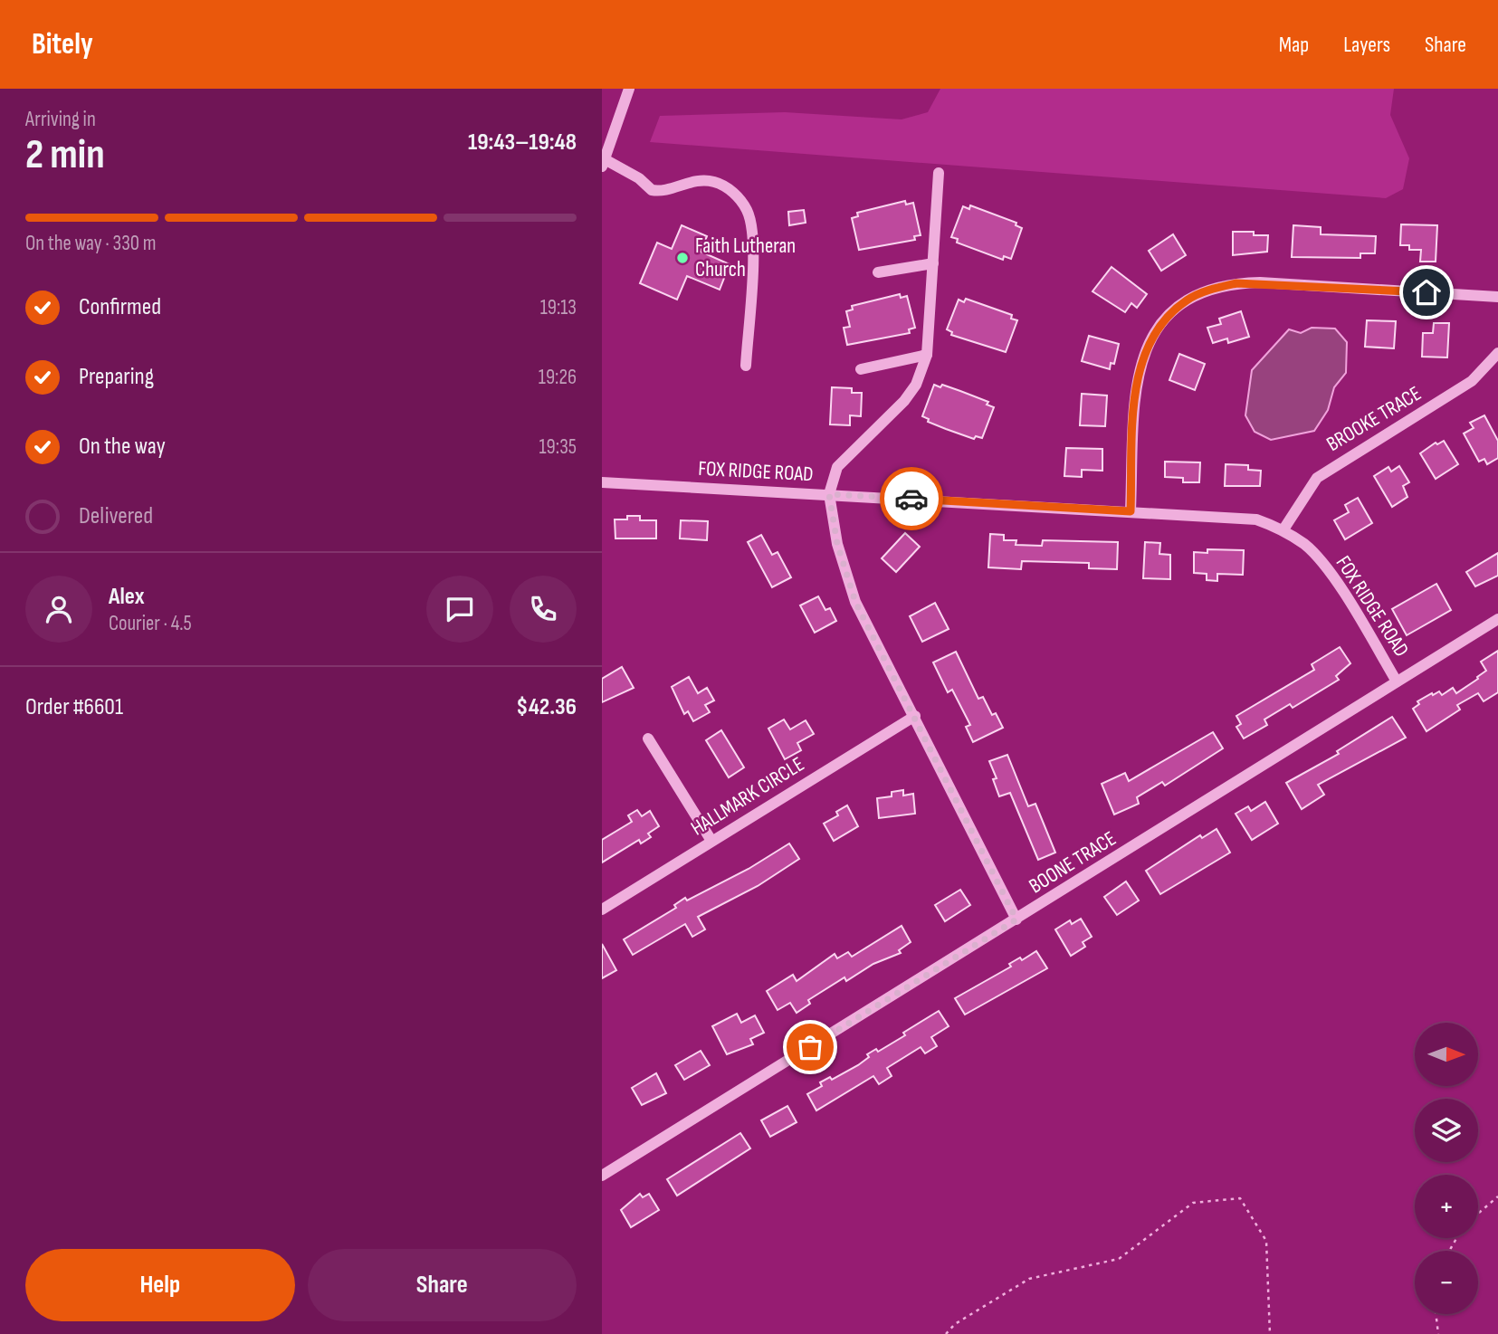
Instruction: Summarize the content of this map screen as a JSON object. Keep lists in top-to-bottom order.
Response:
{
  "streets": {
    "street": [
      "BROOKE TRACE",
      "FOX RIDGE ROAD",
      "HALLMARK CIRCLE",
      "BOONE TRACE"
    ]
  },
  "crossings": [
    ["BROOKE TRACE", "FOX RIDGE ROAD"],
    ["FOX RIDGE ROAD", "BOONE TRACE"]
  ],
  "places": ["Faith Lutheran Church"],
  "north": "right",
  "page": {
    "header": "Bitely",
    "nav": ["Map", "Layers", "Share"],
    "heading": ["2 min", "Arriving in", "19:43–19:48"],
    "panel": [
      "Alex",
      "Courier · 4.5",
      "Order #6601",
      "$42.36"
    ],
    "bar": "On the way · 330 m",
    "list": [
      ["Confirmed", "19:13"],
      ["Preparing", "19:26"],
      ["On the way", "19:35"],
      "Delivered"
    ],
    "map_buttons": ["+", "−"],
    "buttons": ["Help", "Share"]
  }
}
